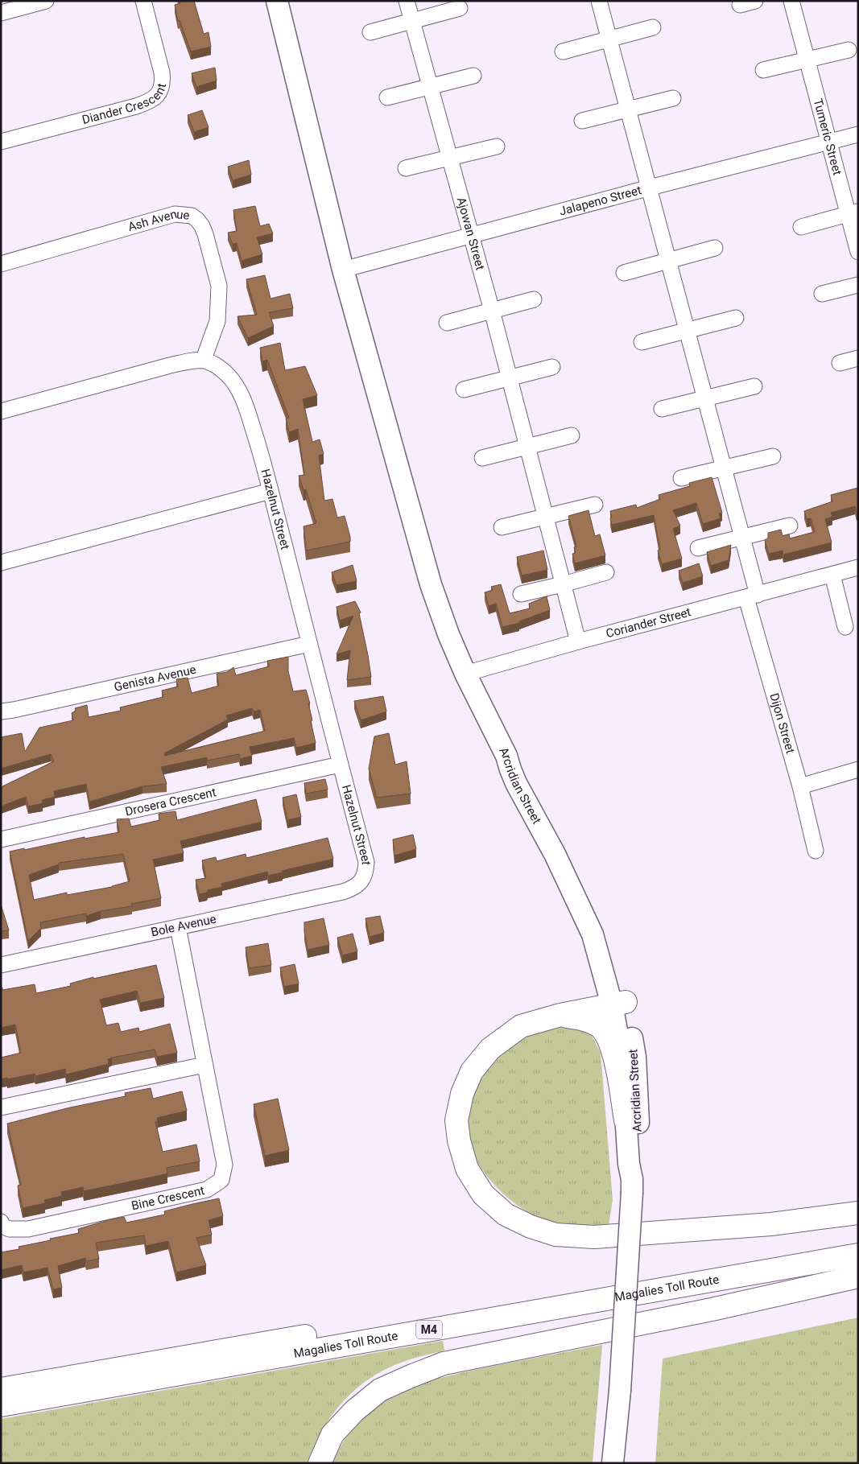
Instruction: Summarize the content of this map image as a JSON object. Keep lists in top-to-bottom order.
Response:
{
  "streets": {
    "highway": ["Magalies Toll Route", "M4"],
    "street": [
      "Diander Crescent",
      "Tumeric Street",
      "Jalapeno Street",
      "Ash Avenue",
      "Ajowan Street",
      "Hazelnut Street",
      "Coriander Street",
      "Genista Avenue",
      "Dijon Street",
      "Arcridian Street",
      "Drosera Crescent",
      "Bole Avenue",
      "Bine Crescent"
    ]
  },
  "crossings": [
    ["Tumeric Street", "Jalapeno Street"],
    ["Jalapeno Street", "Ajowan Street"],
    ["Jalapeno Street", "Dijon Street"],
    ["Jalapeno Street", "Arcridian Street"],
    ["Ash Avenue", "Hazelnut Street"],
    ["Ajowan Street", "Coriander Street"],
    ["Hazelnut Street", "Genista Avenue"],
    ["Hazelnut Street", "Drosera Crescent"],
    ["Hazelnut Street", "Bole Avenue"],
    ["Coriander Street", "Dijon Street"],
    ["Coriander Street", "Arcridian Street"],
    ["Bole Avenue", "Bine Crescent"]
  ]
}
